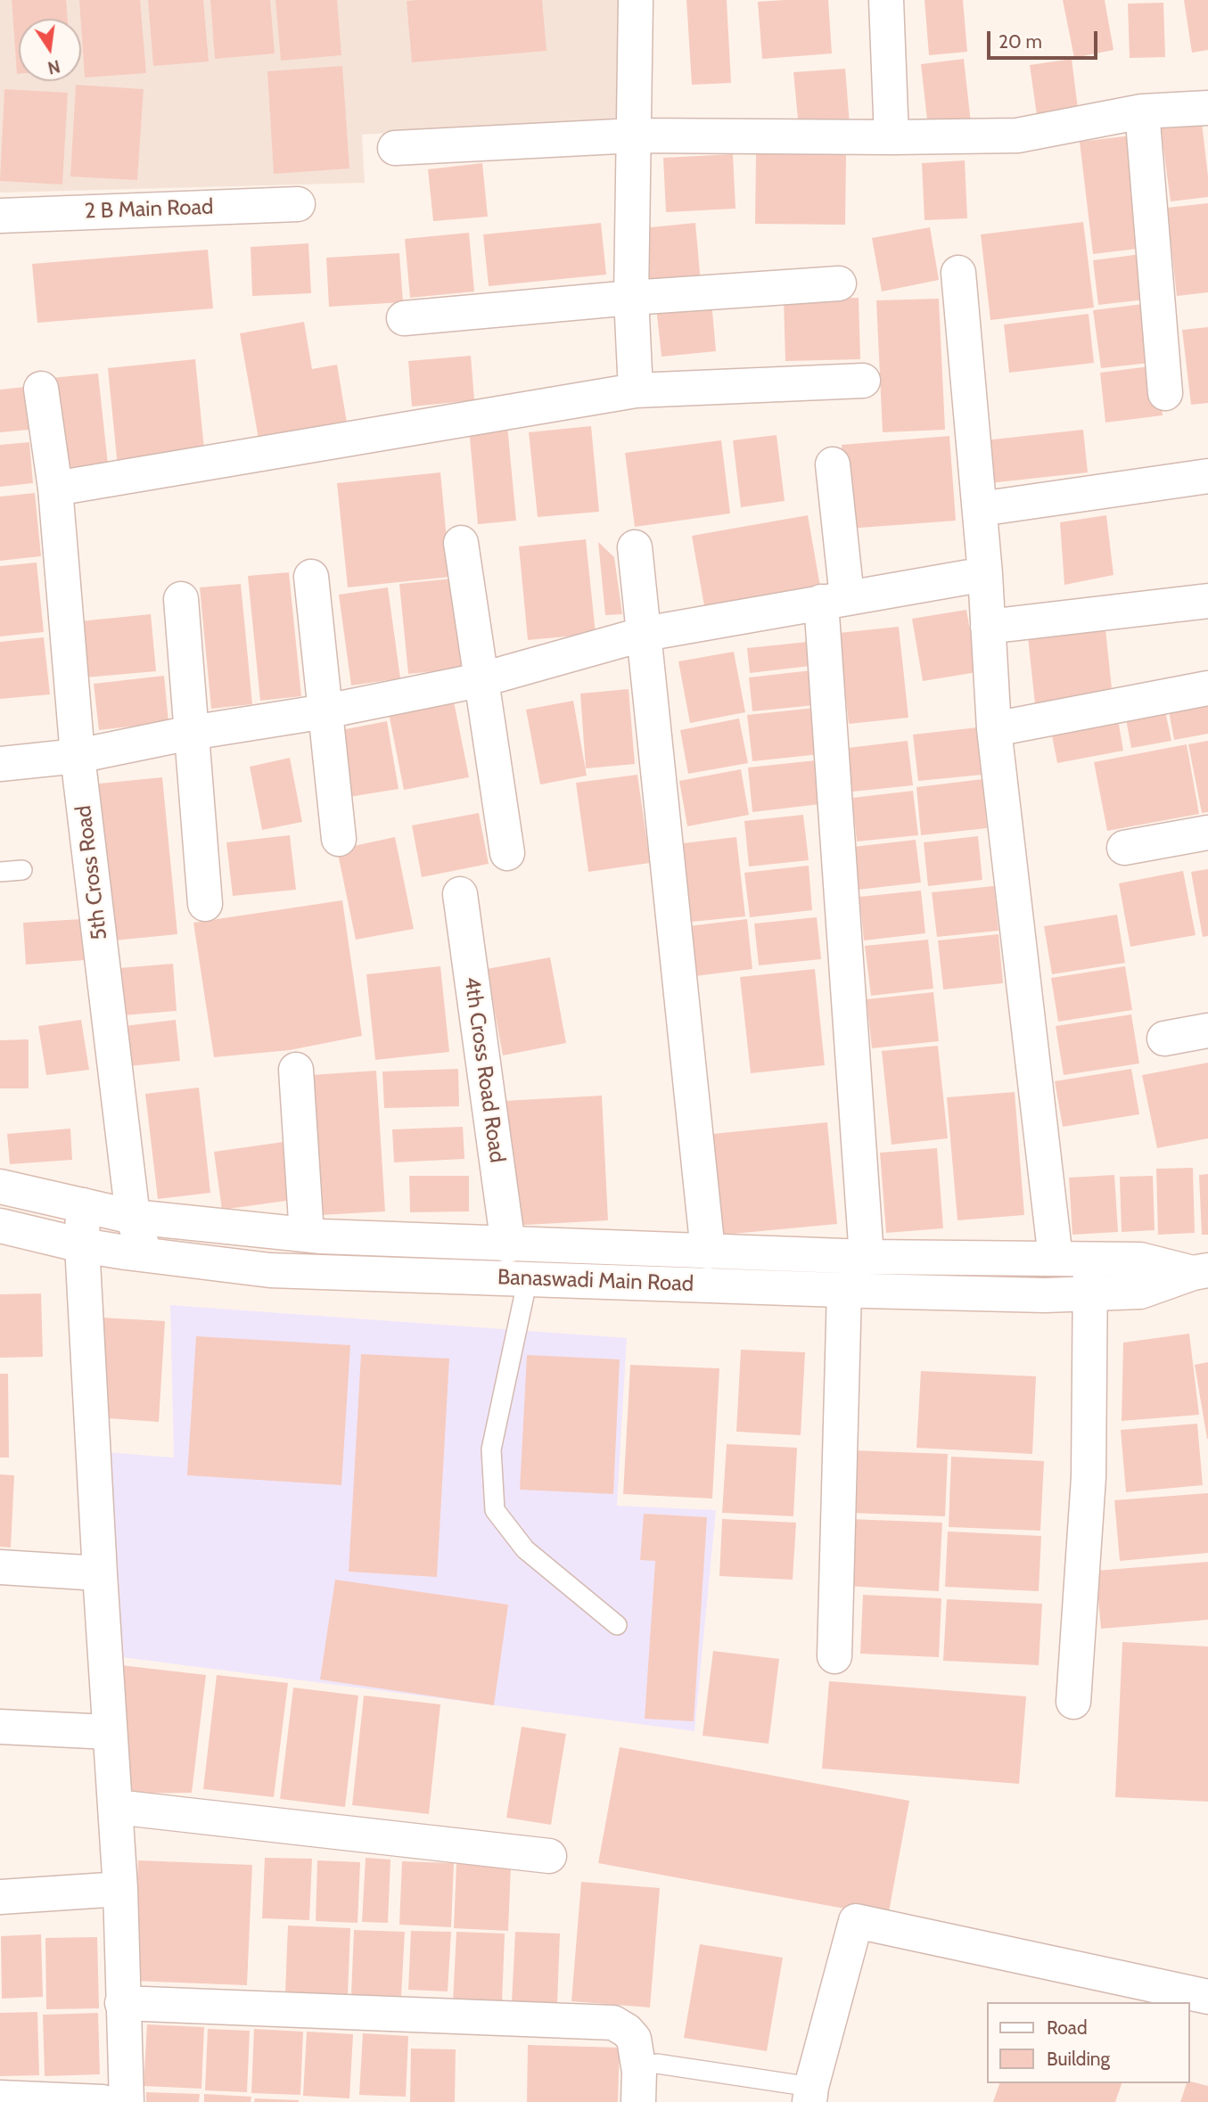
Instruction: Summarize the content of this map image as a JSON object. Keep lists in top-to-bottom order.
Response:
{
  "streets": {
    "street": [
      "2 B Main Road",
      "5th Cross Road",
      "4th Cross Road Road",
      "Banaswadi Main Road"
    ]
  },
  "crossings": [
    ["5th Cross Road", "Banaswadi Main Road"],
    ["4th Cross Road Road", "Banaswadi Main Road"]
  ],
  "legend": ["Road", "Building"],
  "scale_bar": "20 m",
  "north": "bottom"
}
